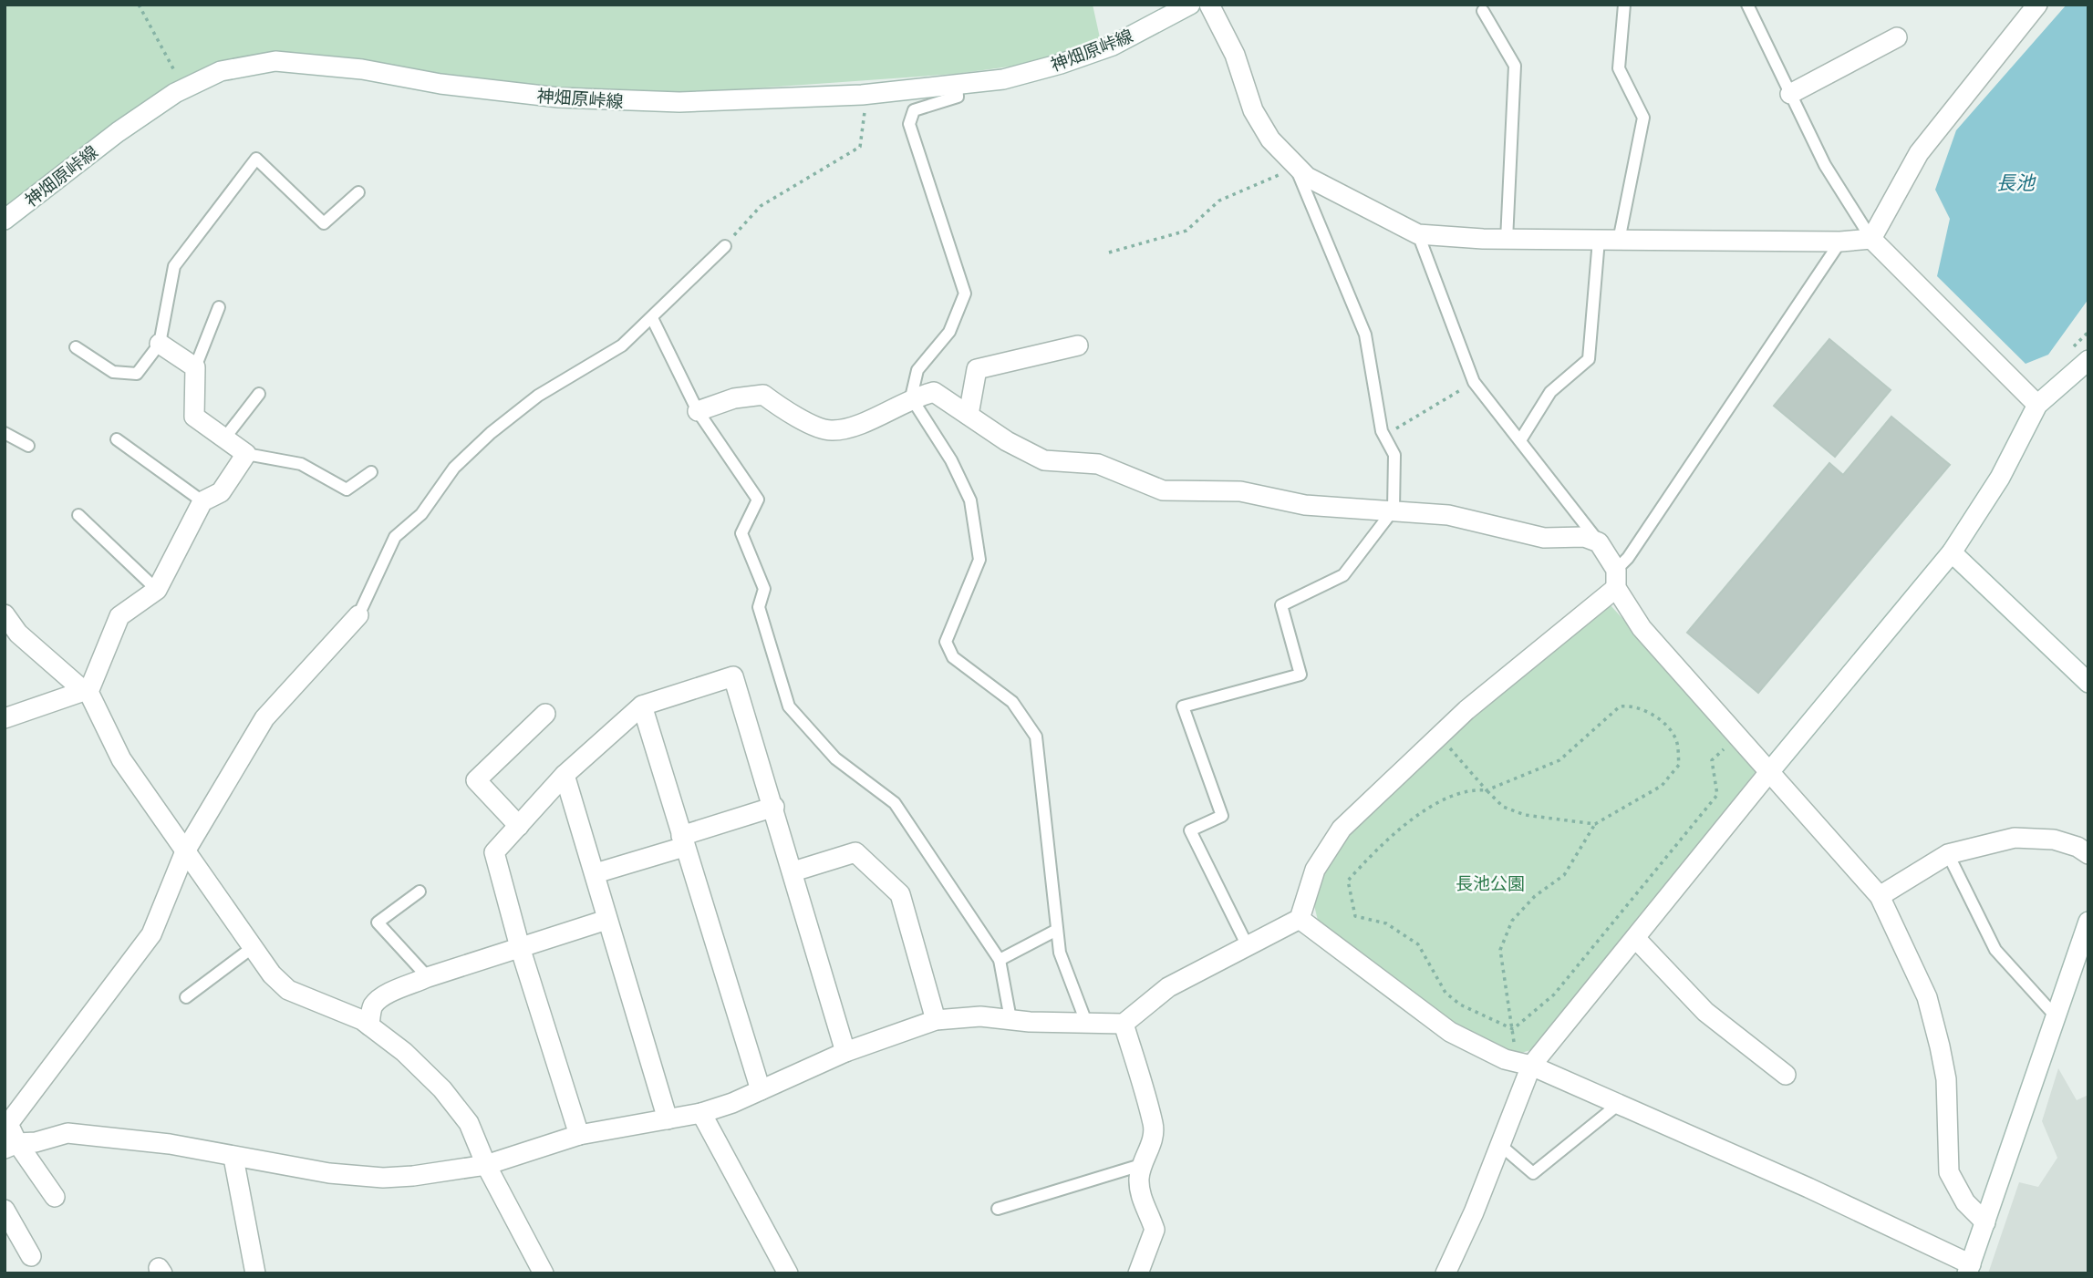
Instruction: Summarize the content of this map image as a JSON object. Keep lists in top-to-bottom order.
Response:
{
  "streets": {
    "street": ["神畑原峠線"]
  },
  "water": ["長池"],
  "parks": ["長池公園"]
}
